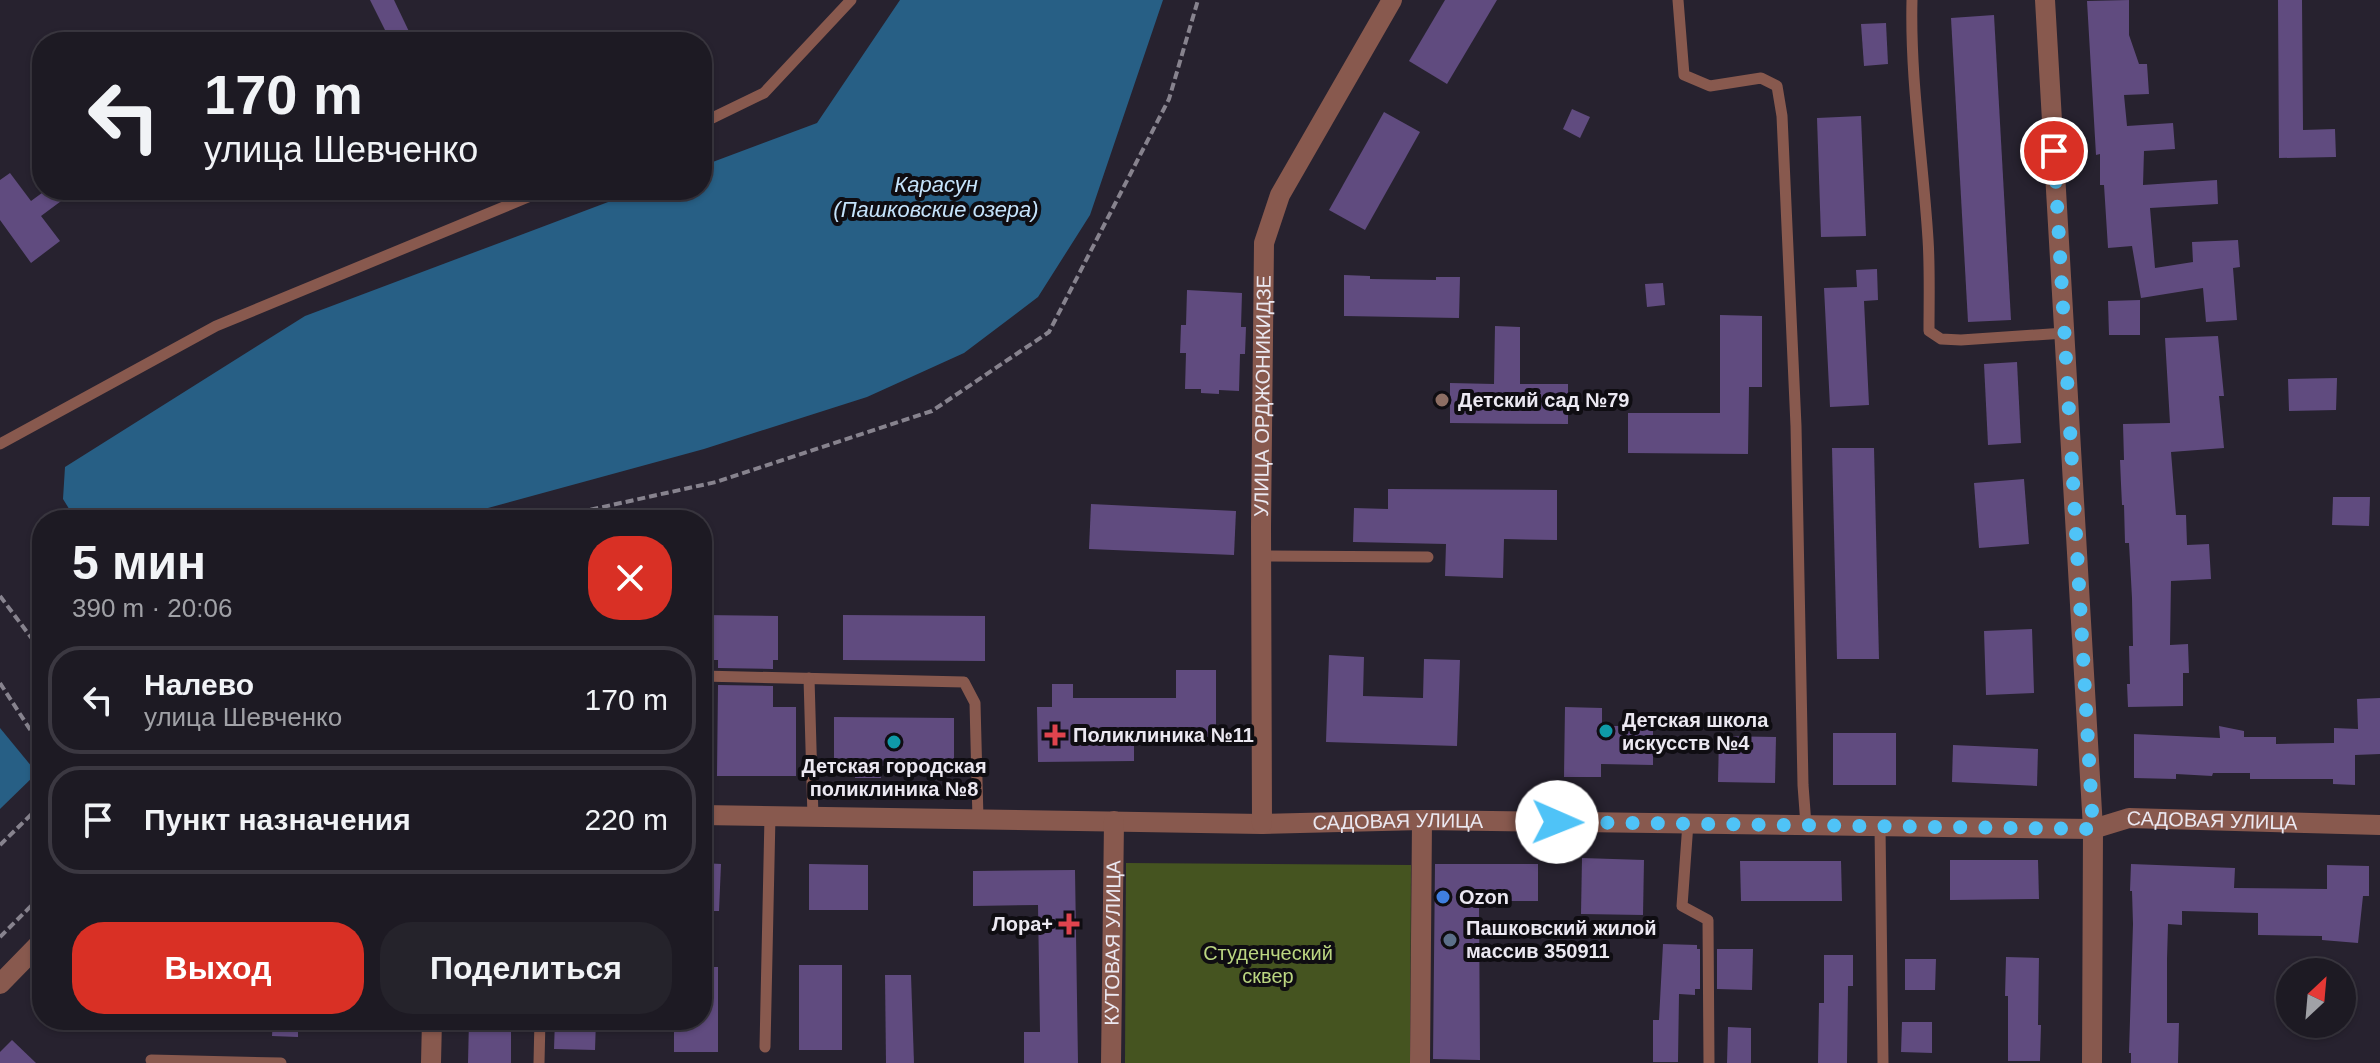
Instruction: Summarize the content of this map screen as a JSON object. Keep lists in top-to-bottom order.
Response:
{
  "streets": {
    "street": ["УЛИЦА ОРДЖОНИКИДЗЕ", "САДОВАЯ УЛИЦА", "КУТОВАЯ УЛИЦА"]
  },
  "crossings": [
    ["УЛИЦА ОРДЖОНИКИДЗЕ", "САДОВАЯ УЛИЦА"],
    ["САДОВАЯ УЛИЦА", "КУТОВАЯ УЛИЦА"]
  ],
  "water": ["Карасун (Пашковские озера)"],
  "parks": ["Студенческий сквер"],
  "places": {
    "other": [
      "Детский сад №79",
      "Детская школа искусств №4",
      "Детская городская поликлиника №8",
      "Ozon",
      "Пашковский жилой массив 350911"
    ],
    "health": ["Поликлиника №11", "Лора+"]
  },
  "north": "top right",
  "page": {
    "turn": ["170 m", "улица Шевченко"],
    "heading": ["5 мин", "390 m · 20:06"],
    "list": [
      {
        "name": "Налево",
        "note": "улица Шевченко",
        "value": "170 m"
      },
      {
        "name": "Пункт назначения",
        "value": "220 m"
      }
    ],
    "buttons": ["Выход", "Поделиться"]
  }
}
